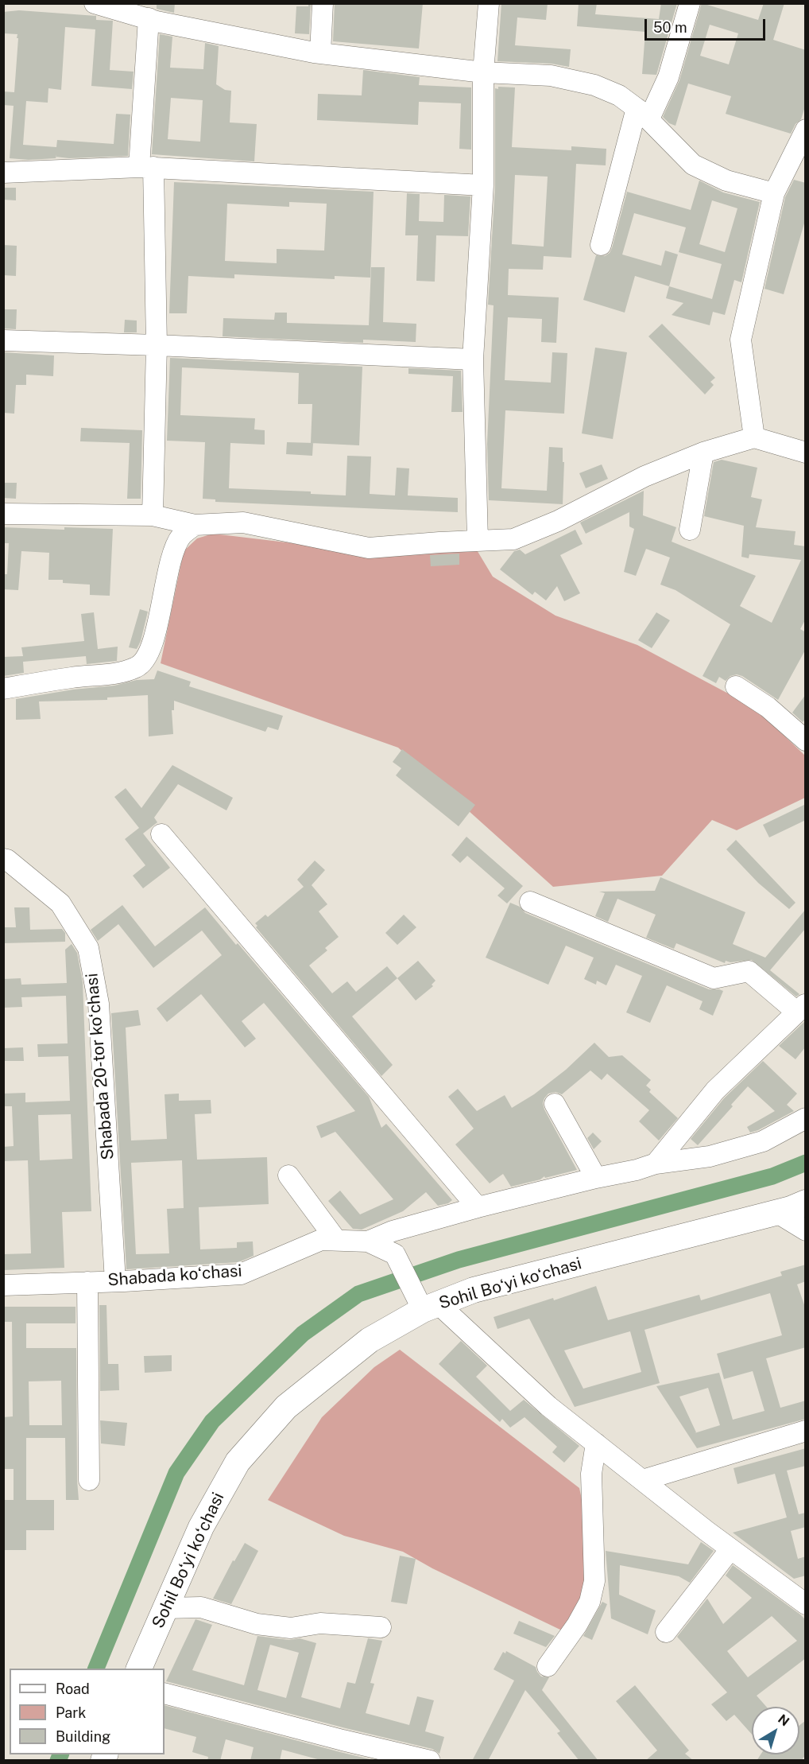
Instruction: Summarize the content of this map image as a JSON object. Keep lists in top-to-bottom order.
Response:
{
  "streets": {
    "main road": ["Sohil Boʻyi koʻchasi"],
    "street": ["Shabada 20-tor koʻchasi", "Shabada koʻchasi"]
  },
  "crossings": [
    ["Shabada 20-tor koʻchasi", "Shabada koʻchasi"],
    ["Shabada koʻchasi", "Sohil Boʻyi koʻchasi"]
  ],
  "legend": ["Road", "Park", "Building"],
  "scale_bar": "50 m",
  "north": "top right"
}
